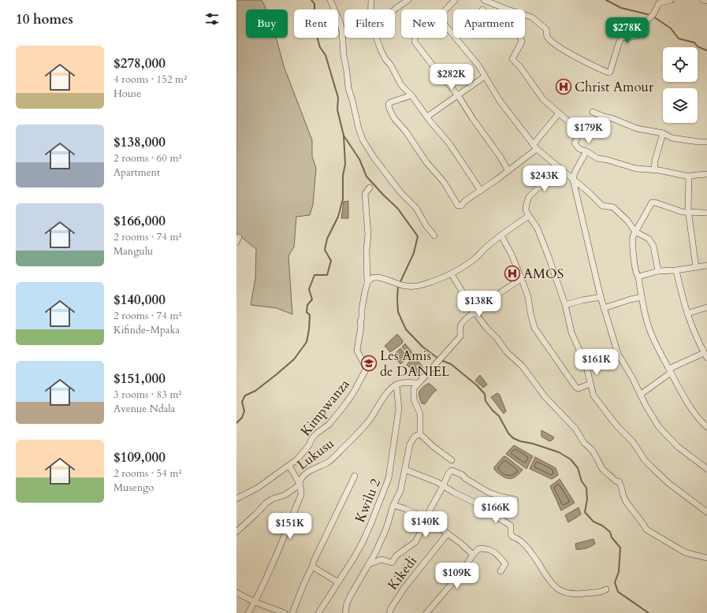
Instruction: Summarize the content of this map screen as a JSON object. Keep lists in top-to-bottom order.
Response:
{
  "streets": {
    "street": [
      "Kimpwanza",
      "Lukusu",
      "Kwilu 2",
      "Kikedi"
    ]
  },
  "crossings": [
    ["Lukusu", "Kwilu 2"]
  ],
  "places": {
    "hospital": ["Christ Amour", "AMOS"],
    "school or university": ["Les Amis de DANIEL"]
  },
  "page": {
    "heading": "10 homes",
    "chip": [
      "Buy",
      "Rent",
      "Filters",
      "New",
      "Apartment"
    ],
    "price": [
      "$278K",
      "$282K",
      "$179K",
      "$243K",
      "$138K",
      "$161K",
      "$166K",
      "$140K",
      "$151K",
      "$109K"
    ],
    "list": [
      {
        "name": "$278,000",
        "note": "4 rooms · 152 m² · House"
      },
      {
        "name": "$138,000",
        "note": "2 rooms · 60 m² · Apartment"
      },
      {
        "name": "$166,000",
        "note": "2 rooms · 74 m² · Mangulu"
      },
      {
        "name": "$140,000",
        "note": "2 rooms · 74 m² · Kifinde-Mpaka"
      },
      {
        "name": "$151,000",
        "note": "3 rooms · 83 m² · Avenue Ndala"
      },
      {
        "name": "$109,000",
        "note": "2 rooms · 54 m² · Musengo"
      }
    ]
  }
}
